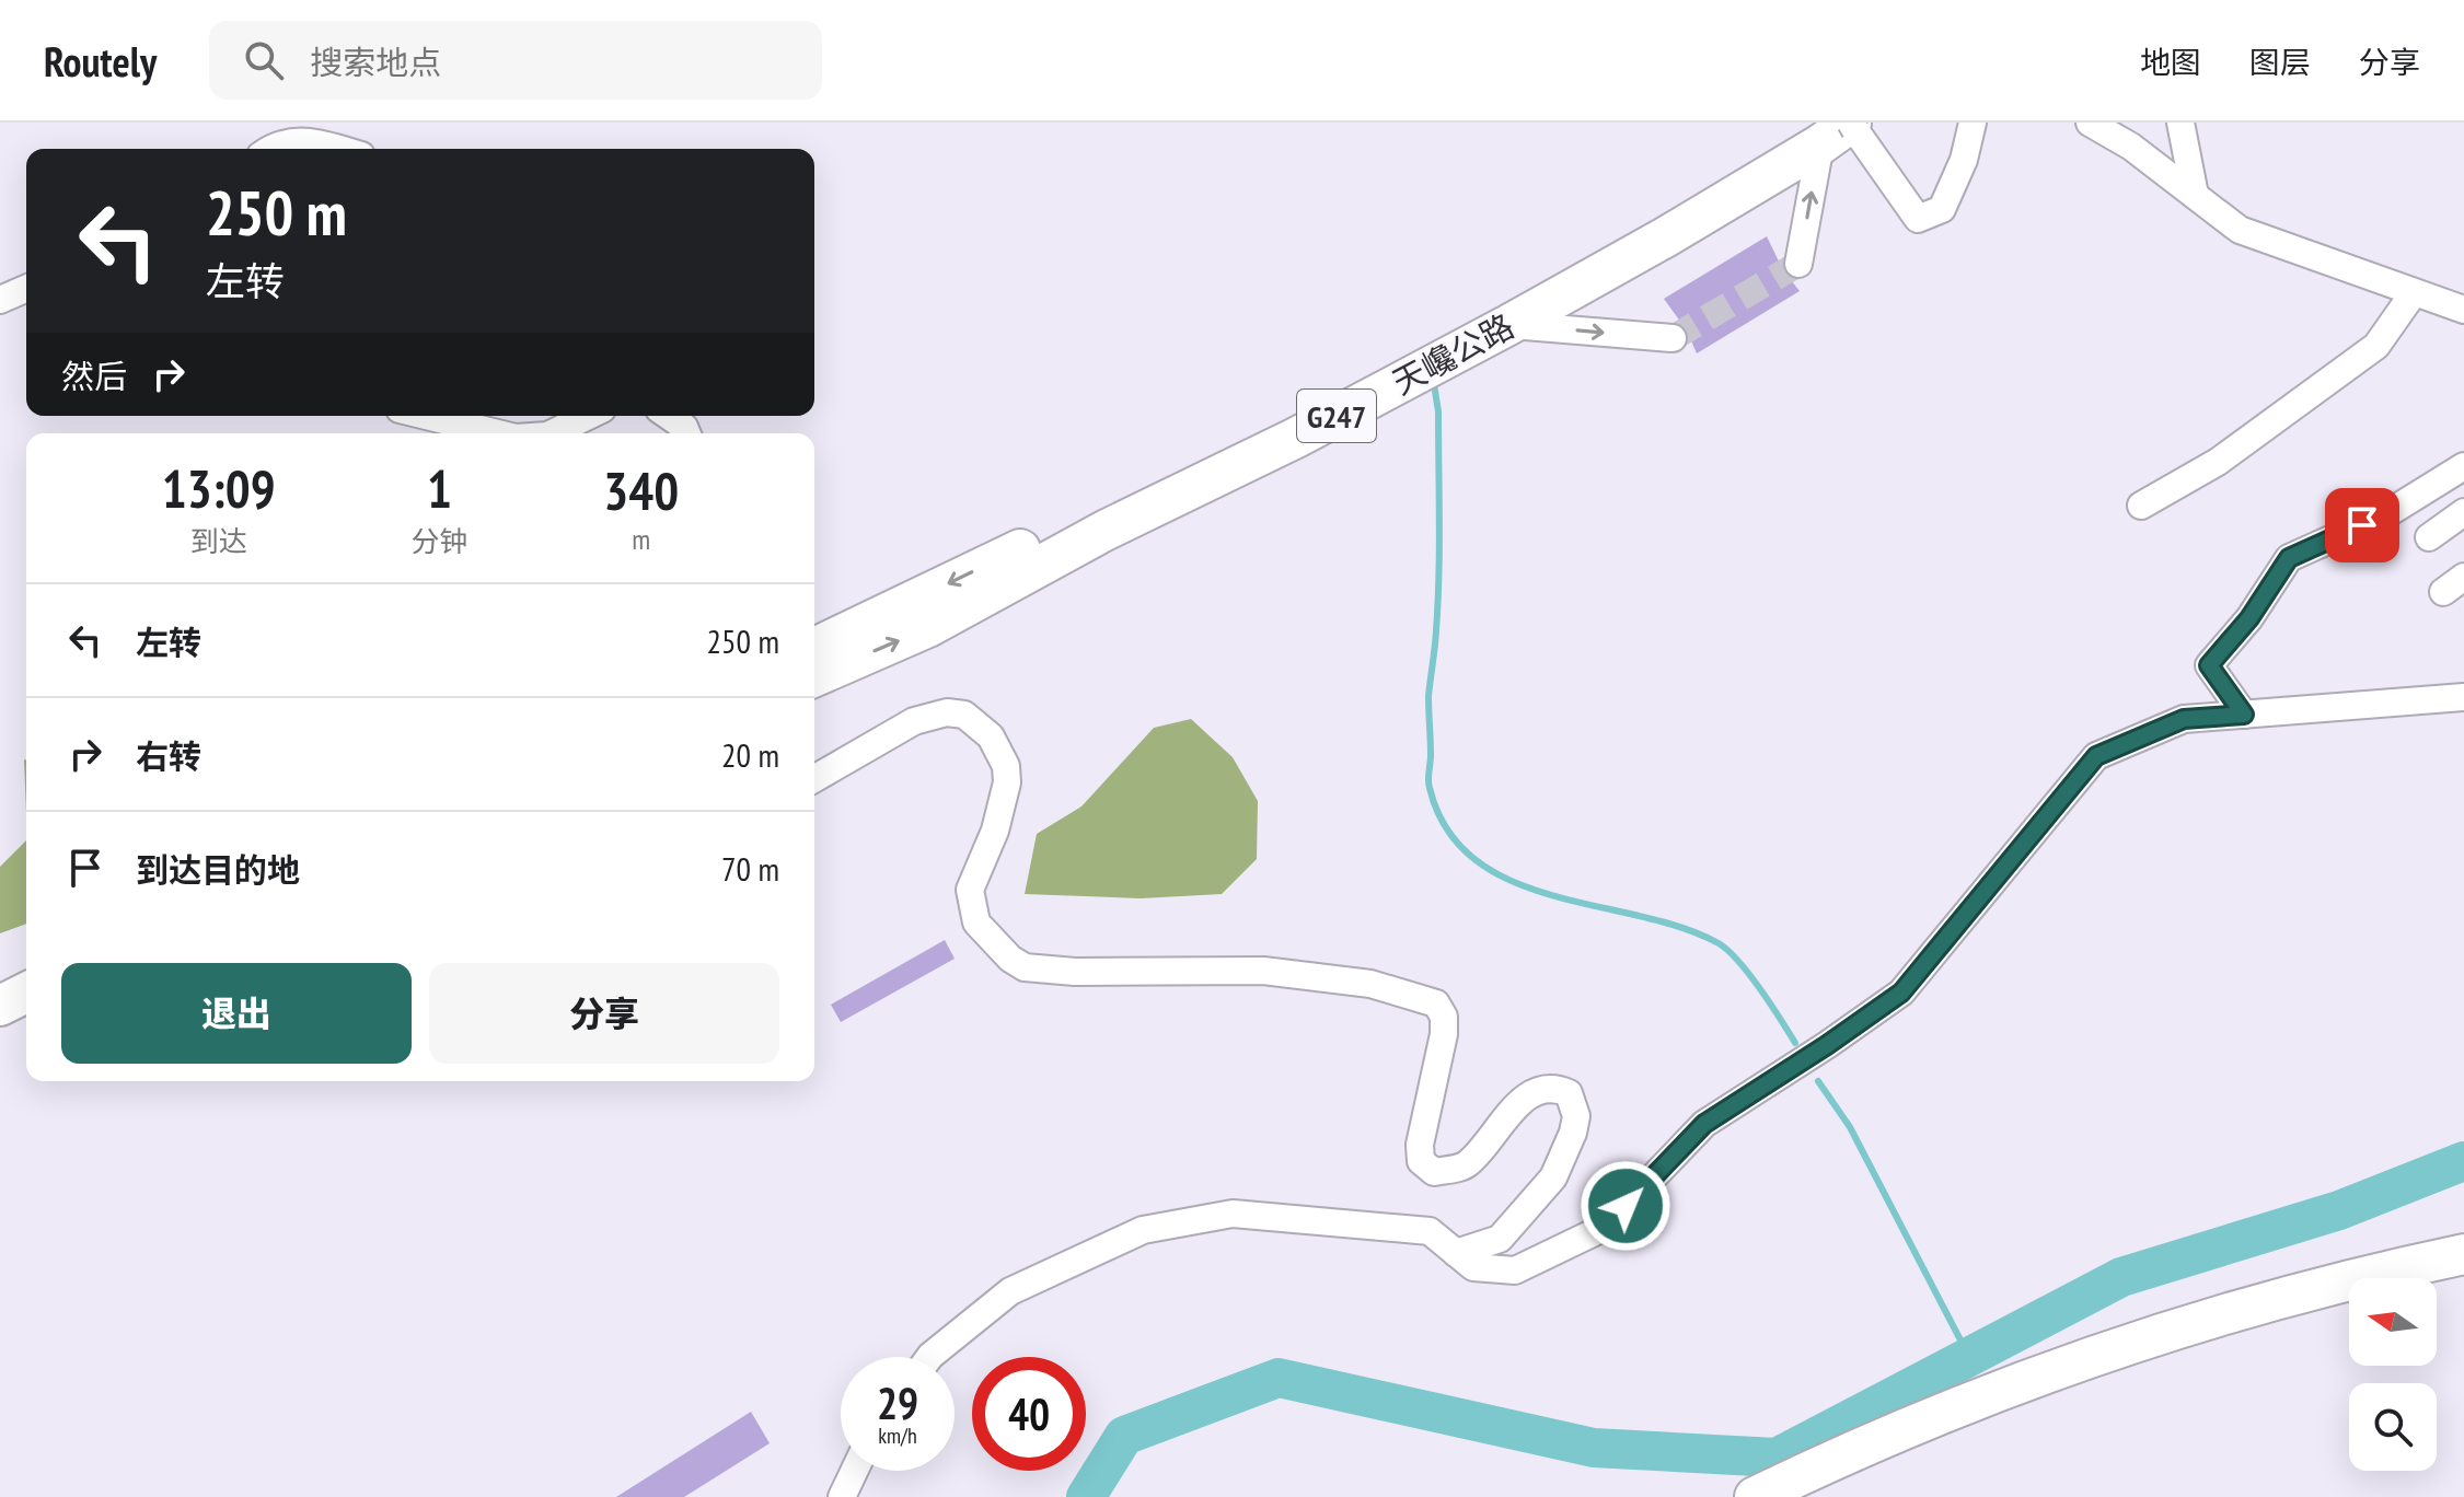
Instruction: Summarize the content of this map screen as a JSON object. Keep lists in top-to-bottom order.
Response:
{
  "streets": {
    "highway": ["天巉公路", "G247"]
  },
  "north": "left",
  "page": {
    "header": "Routely",
    "search": "搜索地点",
    "nav": ["地图", "图层", "分享"],
    "turn": ["250 m", "左转"],
    "then": "然后",
    "eta": [
      "13:09",
      "到达",
      "1",
      "分钟",
      "340",
      "m"
    ],
    "list": [
      {
        "name": "左转",
        "value": "250 m"
      },
      {
        "name": "右转",
        "value": "20 m"
      },
      {
        "name": "到达目的地",
        "value": "70 m"
      }
    ],
    "buttons": ["退出", "分享"],
    "speed": "29 km/h",
    "limit": "40"
  }
}
